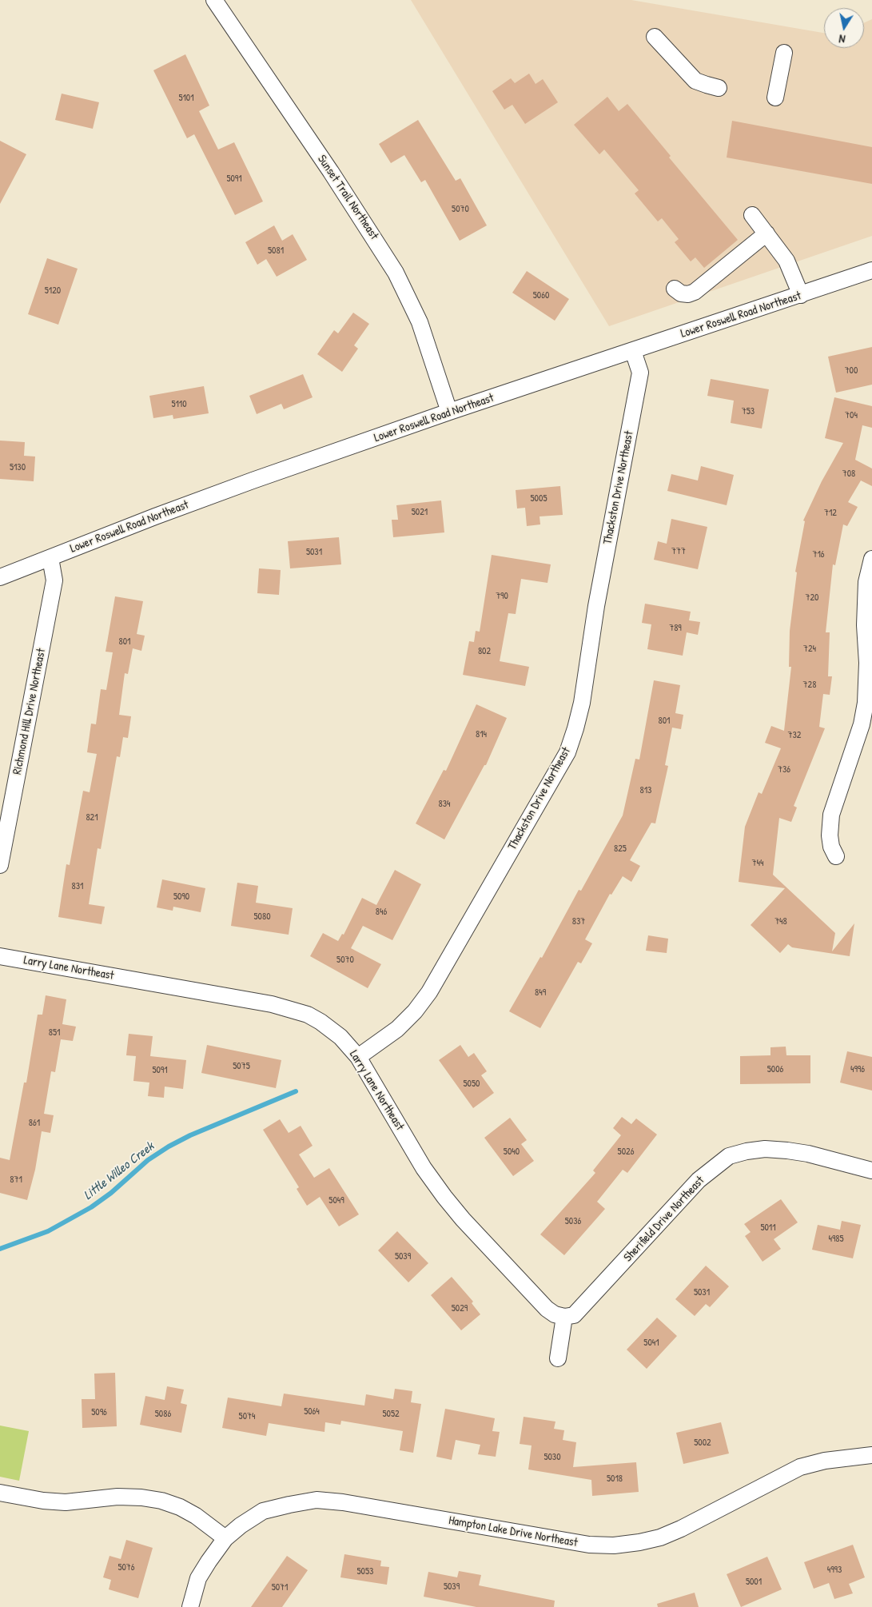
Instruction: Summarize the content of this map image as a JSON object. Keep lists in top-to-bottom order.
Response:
{
  "streets": {
    "street": [
      "Sunset Trail Northeast",
      "Lower Roswell Road Northeast",
      "Thackston Drive Northeast",
      "Richmond Hill Drive Northeast",
      "Larry Lane Northeast",
      "Sherifield Drive Northeast",
      "Hampton Lake Drive Northeast"
    ]
  },
  "crossings": [
    ["Sunset Trail Northeast", "Lower Roswell Road Northeast"],
    ["Lower Roswell Road Northeast", "Thackston Drive Northeast"],
    ["Lower Roswell Road Northeast", "Richmond Hill Drive Northeast"],
    ["Thackston Drive Northeast", "Larry Lane Northeast"],
    ["Larry Lane Northeast", "Sherifield Drive Northeast"]
  ],
  "water": ["Little Willeo Creek"],
  "house_numbers": [
    "5101",
    "5091",
    "5070",
    "5081",
    "5120",
    "5060",
    "700",
    "5110",
    "753",
    "704",
    "5130",
    "708",
    "5005",
    "5021",
    "712",
    "777",
    "5031",
    "716",
    "790",
    "720",
    "789",
    "801",
    "724",
    "802",
    "728",
    "801",
    "814",
    "732",
    "736",
    "813",
    "834",
    "821",
    "825",
    "744",
    "831",
    "5090",
    "846",
    "5080",
    "837",
    "748",
    "5070",
    "849",
    "851",
    "5075",
    "5006",
    "4996",
    "5091",
    "5050",
    "861",
    "5040",
    "5026",
    "871",
    "5049",
    "5036",
    "5011",
    "4985",
    "5039",
    "5031",
    "5029",
    "5041",
    "5064",
    "5096",
    "5086",
    "5052",
    "5074",
    "5002",
    "5030",
    "5018",
    "5076",
    "4993",
    "5053",
    "5001",
    "5039",
    "5071"
  ],
  "north": "bottom"
}
